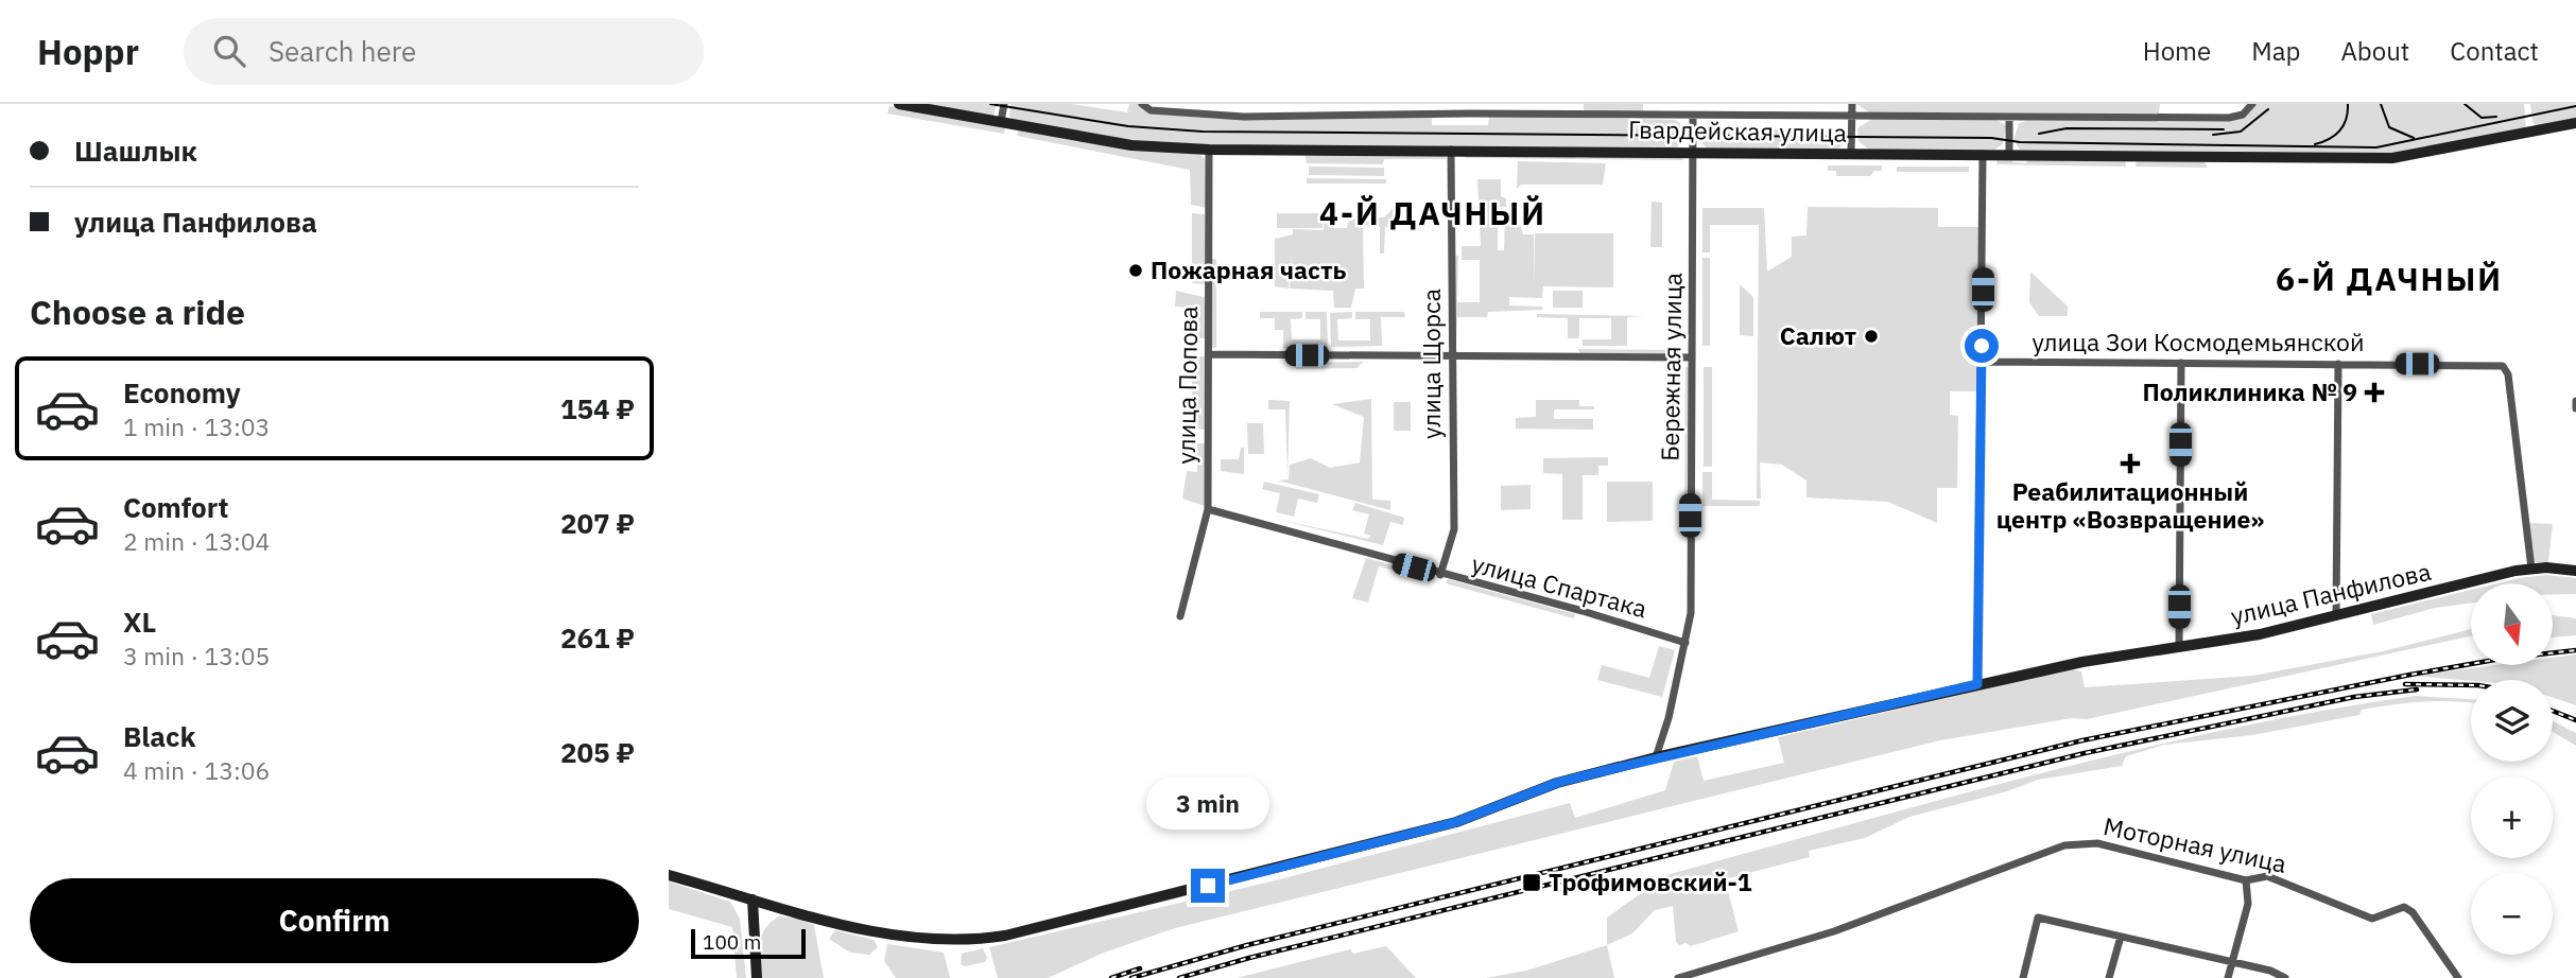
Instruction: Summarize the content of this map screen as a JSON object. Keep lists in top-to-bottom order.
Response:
{
  "streets": {
    "main road": ["Гвардейская улица", "улица Панфилова"],
    "street": [
      "улица Зои Космодемьянской",
      "улица Щорса",
      "Бережная улица",
      "улица Попова",
      "улица Спартака",
      "Моторная улица"
    ]
  },
  "crossings": [
    ["Гвардейская улица", "улица Щорса"],
    ["Гвардейская улица", "Бережная улица"],
    ["Гвардейская улица", "улица Попова"],
    ["улица Зои Космодемьянской", "улица Панфилова"],
    ["улица Щорса", "улица Спартака"],
    ["Бережная улица", "улица Спартака"],
    ["Бережная улица", "улица Панфилова"],
    ["улица Попова", "улица Спартака"]
  ],
  "districts": ["4-Й ДАЧНЫЙ", "6-Й ДАЧНЫЙ"],
  "places": {
    "other": ["Пожарная часть", "Салют"],
    "health": ["Поликлиника № 9", "Реабилитационный центр «Возвращение»"],
    "transit": ["Трофимовский-1"]
  },
  "scale_bar": "100 m",
  "north": "bottom",
  "page": {
    "header": "Hoppr",
    "search": "Search here",
    "nav": [
      "Home",
      "Map",
      "About",
      "Contact"
    ],
    "banner": ["Шашлык", "улица Панфилова"],
    "heading": "Choose a ride",
    "list": [
      {
        "name": "Economy",
        "note": "1 min · 13:03",
        "value": "154 ₽"
      },
      {
        "name": "Comfort",
        "note": "2 min · 13:04",
        "value": "207 ₽"
      },
      {
        "name": "XL",
        "note": "3 min · 13:05",
        "value": "261 ₽"
      },
      {
        "name": "Black",
        "note": "4 min · 13:06",
        "value": "205 ₽"
      }
    ],
    "map_buttons": ["+", "−"],
    "bubble": "3 min",
    "buttons": "Confirm",
    "scale": "100 m"
  }
}
